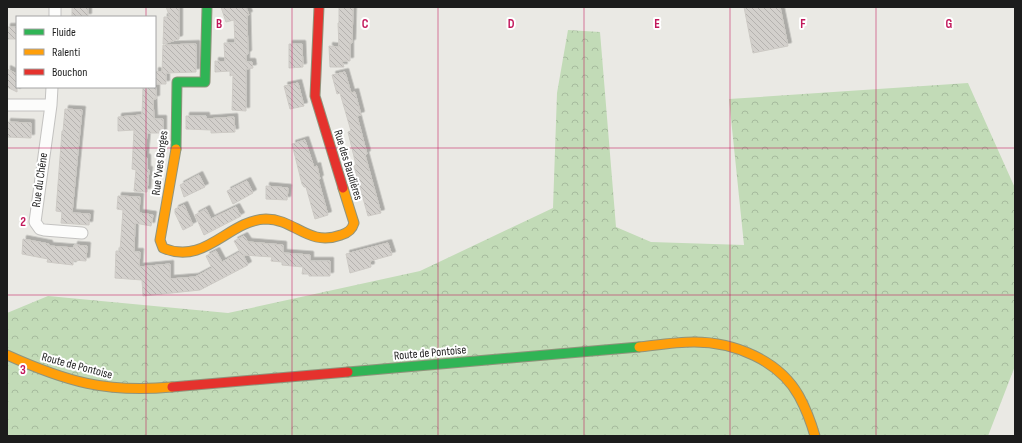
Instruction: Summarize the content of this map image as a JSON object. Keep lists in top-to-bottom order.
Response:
{
  "streets": {
    "street": [
      "Rue Yves Borges",
      "Rue des Baudières",
      "Rue du Chêne",
      "Route de Pontoise"
    ]
  },
  "crossings": [
    ["Rue Yves Borges", "Rue des Baudières"]
  ],
  "legend": ["Fluide", "Ralenti", "Bouchon"],
  "grid": {
    "columns": [
      "B",
      "C",
      "D",
      "E",
      "F",
      "G"
    ],
    "rows": ["2", "3"]
  }
}
